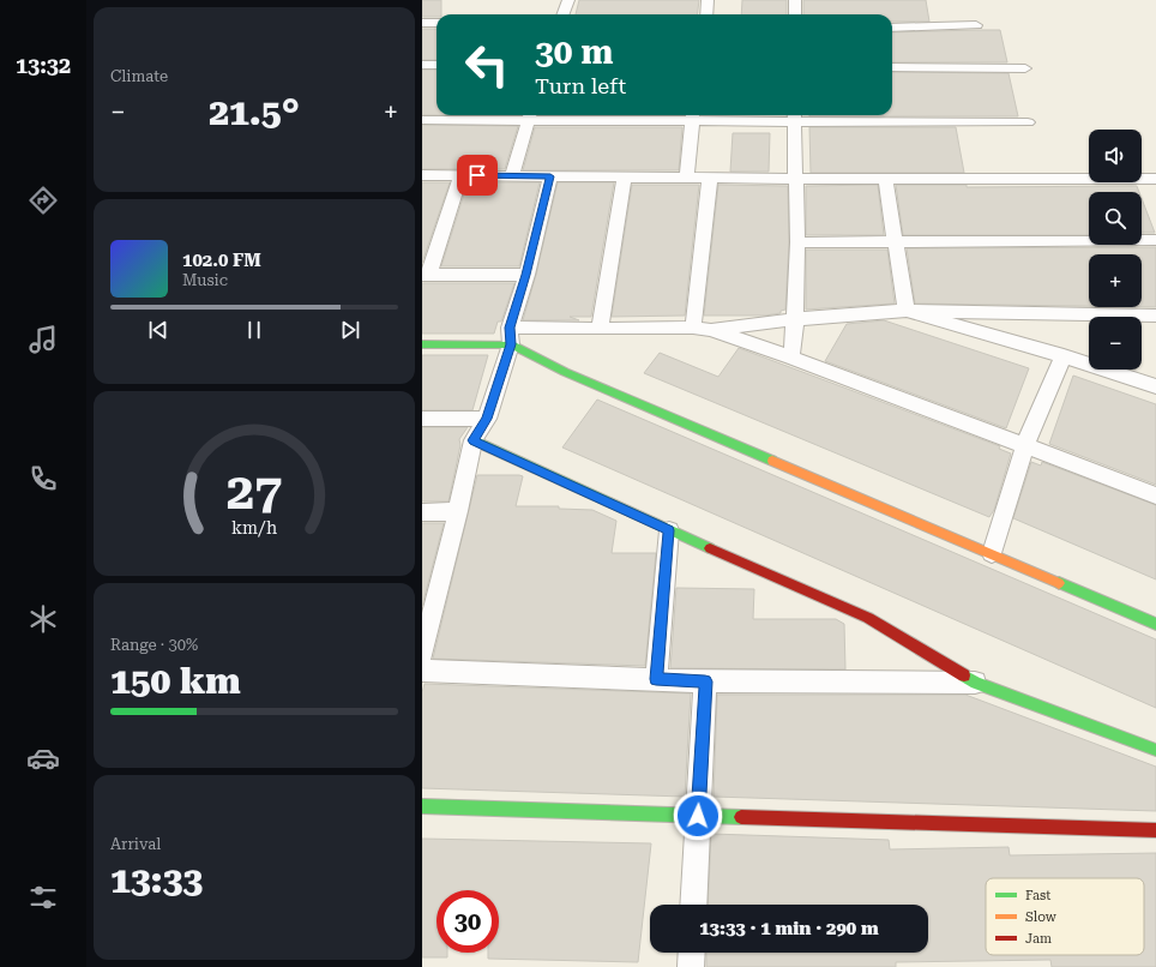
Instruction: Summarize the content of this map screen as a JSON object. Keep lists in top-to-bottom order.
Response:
{
  "legend": ["Fast", "Slow", "Jam"],
  "page": {
    "tabs": "13:32",
    "tile": [
      "Climate",
      ["Range · 30%", "150 km"],
      ["Arrival", "13:33"]
    ],
    "turn": ["30 m", "Turn left"],
    "heat": ["−", "21.5°", "+"],
    "map_buttons": ["+", "−"],
    "song": ["102.0 FM", "Music"],
    "limit": "30",
    "trip": "13:33 · 1 min · 290 m",
    "gauge": ["27", "km/h"]
  }
}
